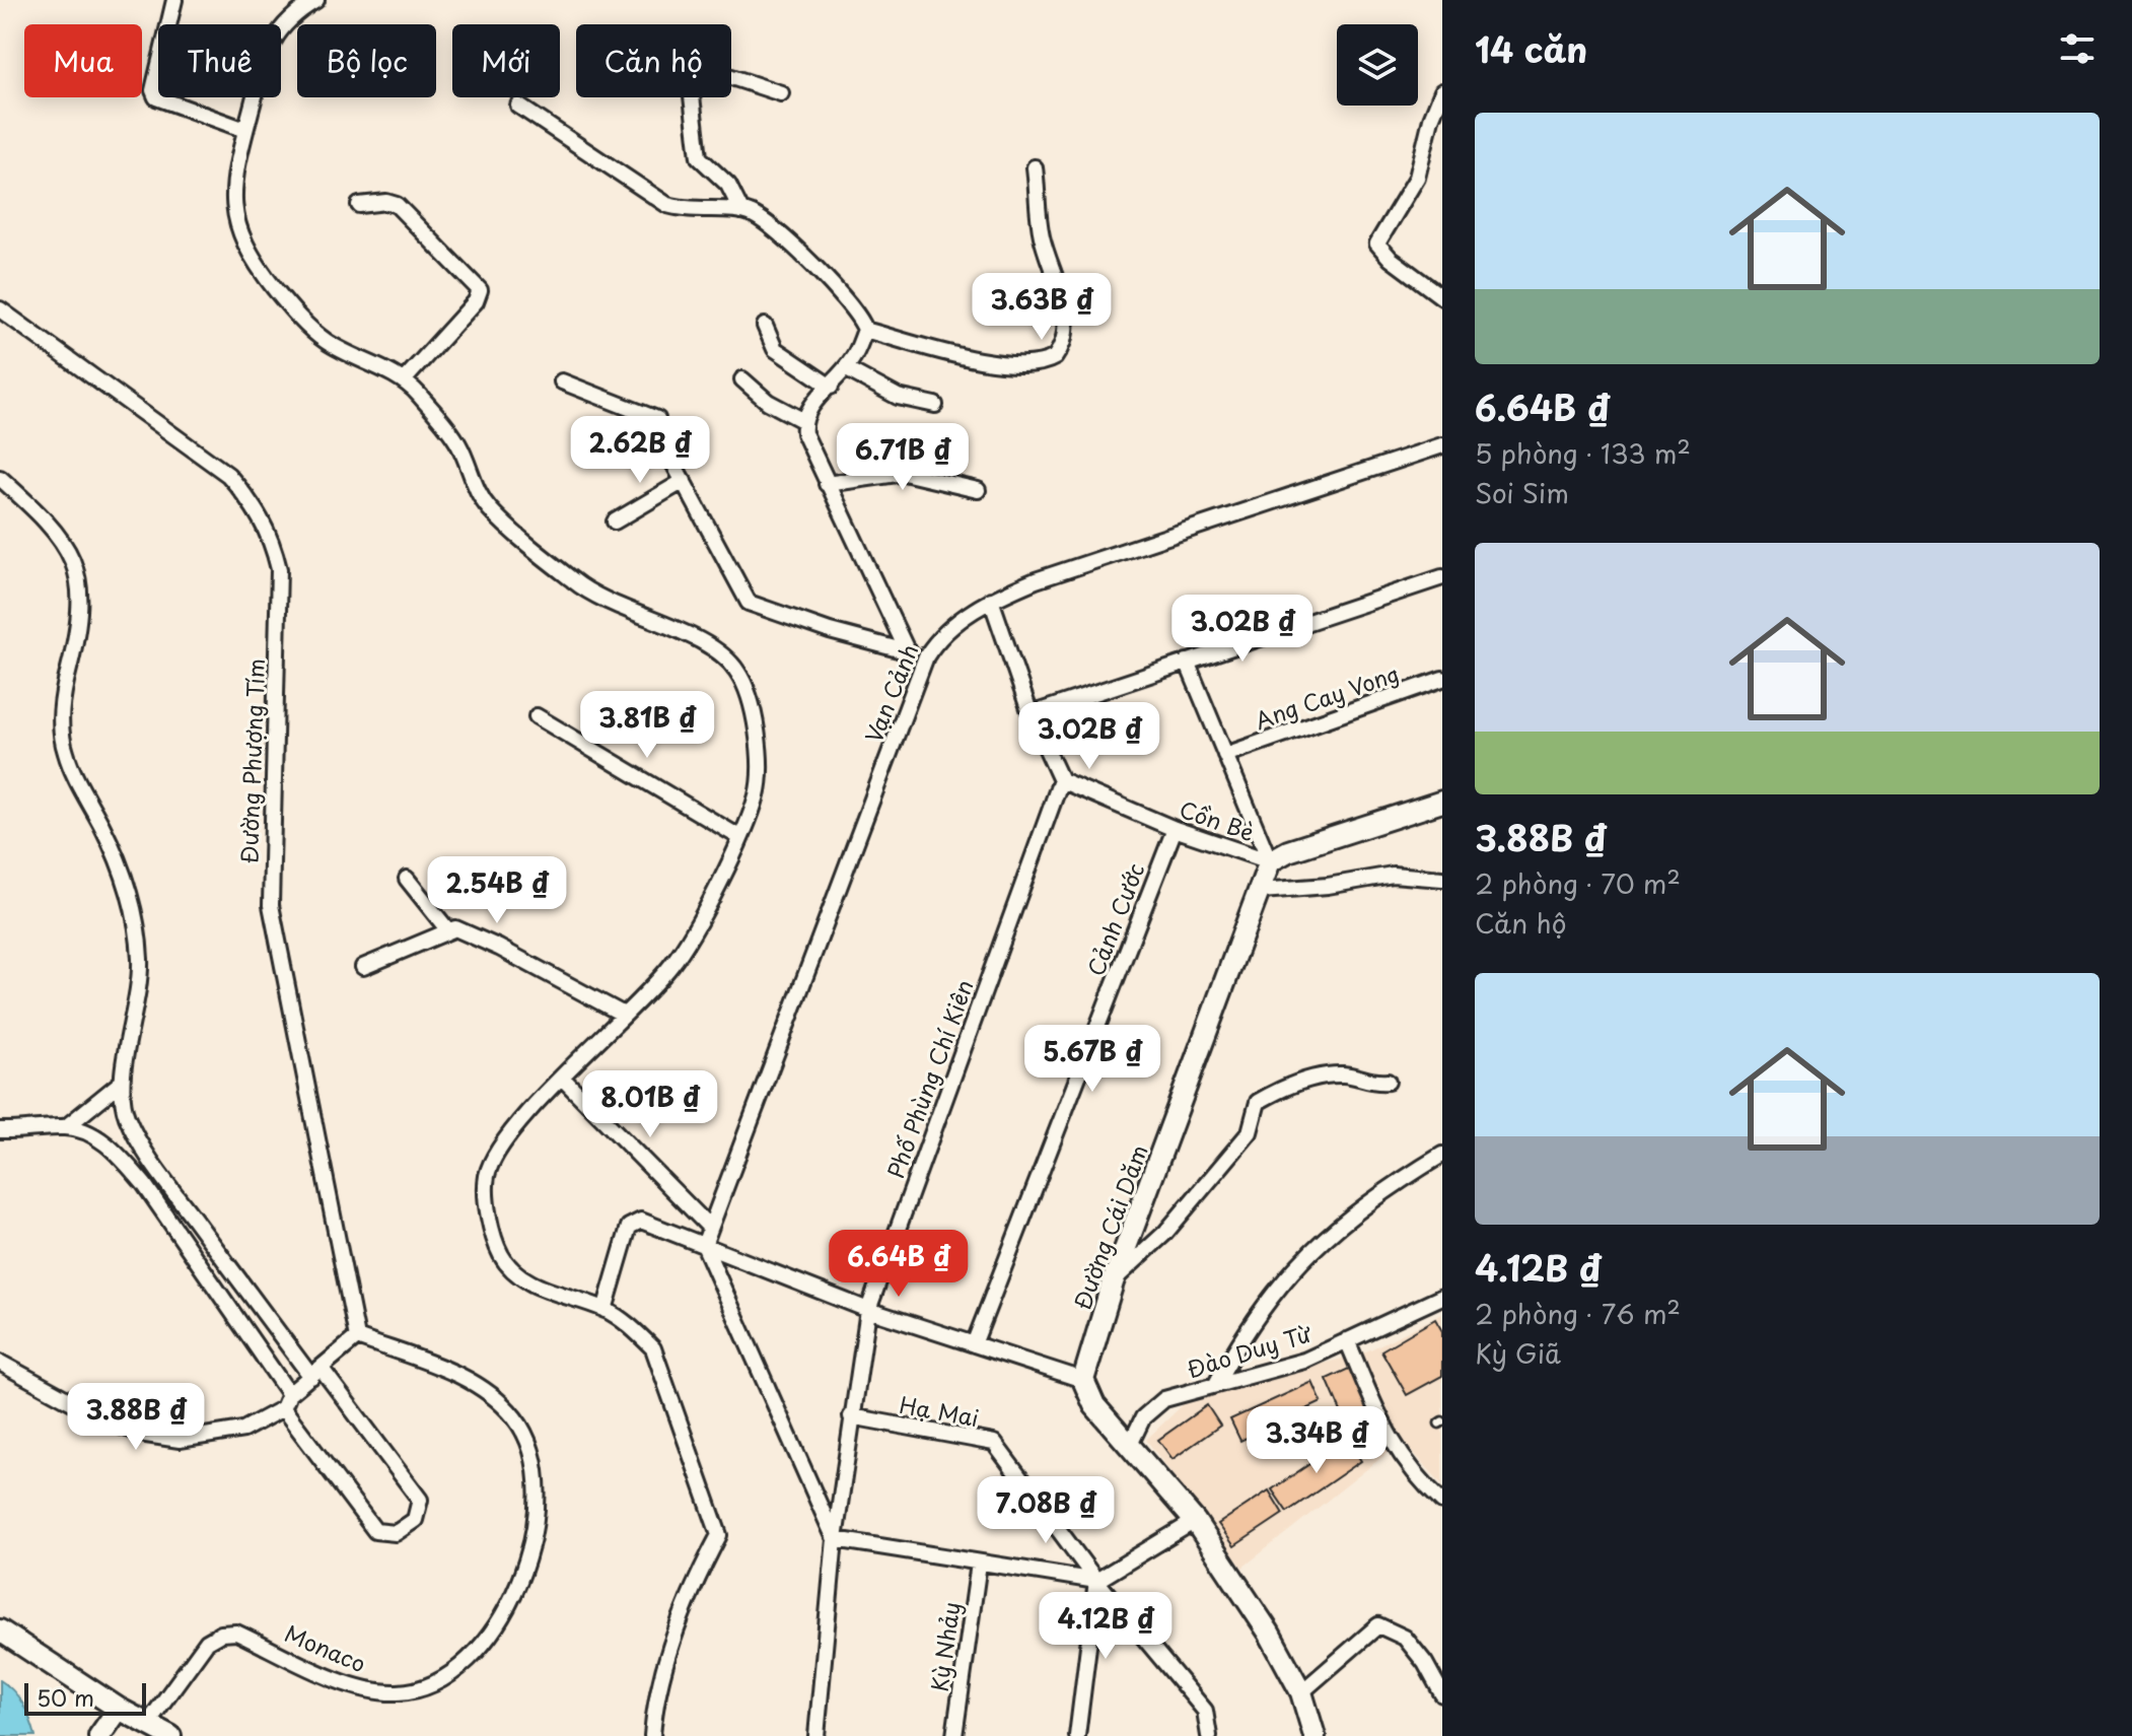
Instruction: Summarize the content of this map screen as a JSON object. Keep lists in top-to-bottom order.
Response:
{
  "streets": {
    "street": [
      "Vạn Cảnh",
      "Ang Cay Vong",
      "Đường Phượng Tím",
      "Cồn Bè",
      "Cảnh Cước",
      "Phố Phùng Chí Kiên",
      "Đường Cái Dăm",
      "Đào Duy Từ",
      "Hạ Mai",
      "Kỳ Nhảy",
      "Monaco"
    ]
  },
  "crossings": [
    ["Đường Phượng Tím", "Monaco"],
    ["Cồn Bè", "Cảnh Cước"],
    ["Cồn Bè", "Phố Phùng Chí Kiên"],
    ["Cồn Bè", "Đường Cái Dăm"],
    ["Phố Phùng Chí Kiên", "Hạ Mai"]
  ],
  "scale_bar": "50 m",
  "page": {
    "heading": "14 căn",
    "chip": [
      "Mua",
      "Thuê",
      "Bộ lọc",
      "Mới",
      "Căn hộ"
    ],
    "list": [
      {
        "name": "6.64B ₫",
        "note": "5 phòng · 133 m² · Soi Sim"
      },
      {
        "name": "3.88B ₫",
        "note": "2 phòng · 70 m² · Căn hộ"
      },
      {
        "name": "4.12B ₫",
        "note": "2 phòng · 76 m² · Kỳ Giã"
      }
    ],
    "price": [
      "3.63B ₫",
      "2.62B ₫",
      "6.71B ₫",
      "3.02B ₫",
      "3.81B ₫",
      "3.02B ₫",
      "2.54B ₫",
      "5.67B ₫",
      "8.01B ₫",
      "6.64B ₫",
      "3.88B ₫",
      "3.34B ₫",
      "7.08B ₫",
      "4.12B ₫"
    ],
    "scale": "50 m"
  }
}
